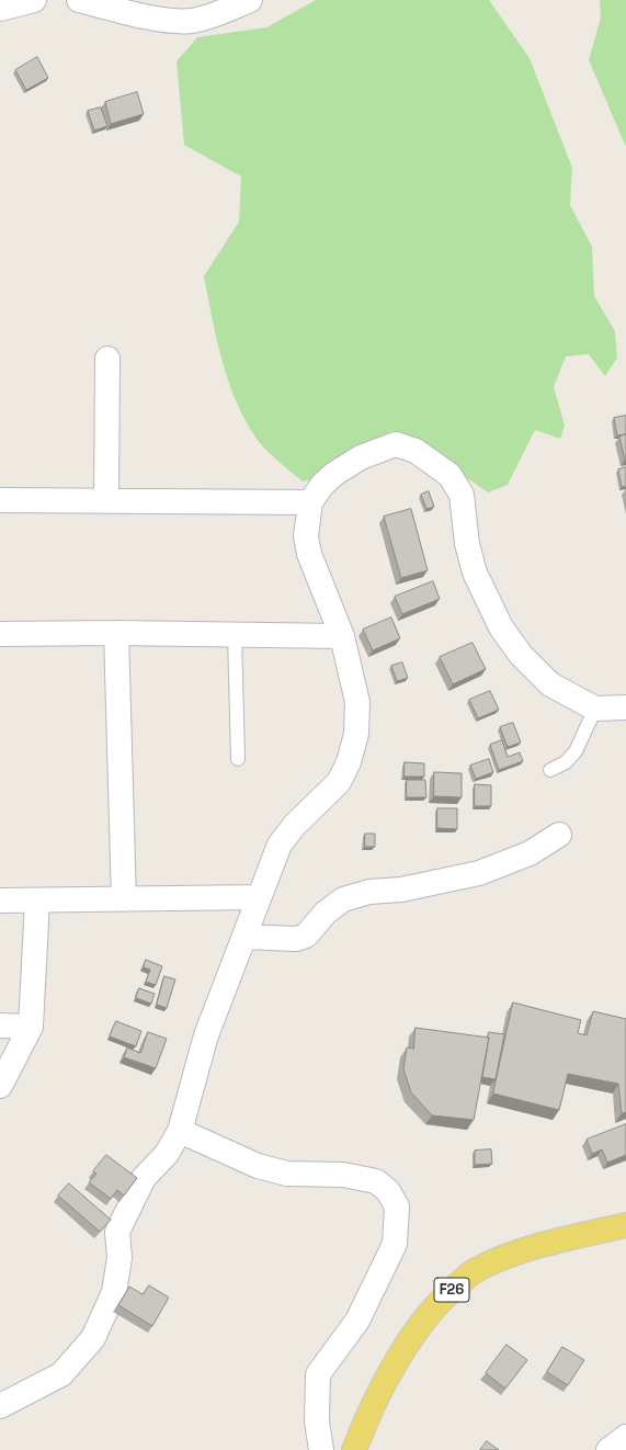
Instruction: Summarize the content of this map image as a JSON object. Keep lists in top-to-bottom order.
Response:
{
  "streets": {
    "main road": ["F26"]
  }
}
